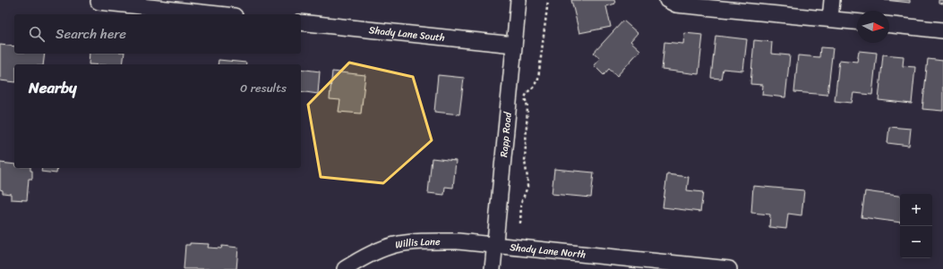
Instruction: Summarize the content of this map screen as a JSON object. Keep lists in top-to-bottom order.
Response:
{
  "streets": {
    "street": [
      "Shady Lane South",
      "Rapp Road",
      "Willis Lane",
      "Shady Lane North"
    ]
  },
  "crossings": [
    ["Shady Lane South", "Rapp Road"],
    ["Rapp Road", "Willis Lane"],
    ["Rapp Road", "Shady Lane North"],
    ["Willis Lane", "Shady Lane North"]
  ],
  "north": "right",
  "page": {
    "search": "Search here",
    "heading": ["Nearby", "0 results"],
    "map_buttons": ["+", "−"]
  }
}
